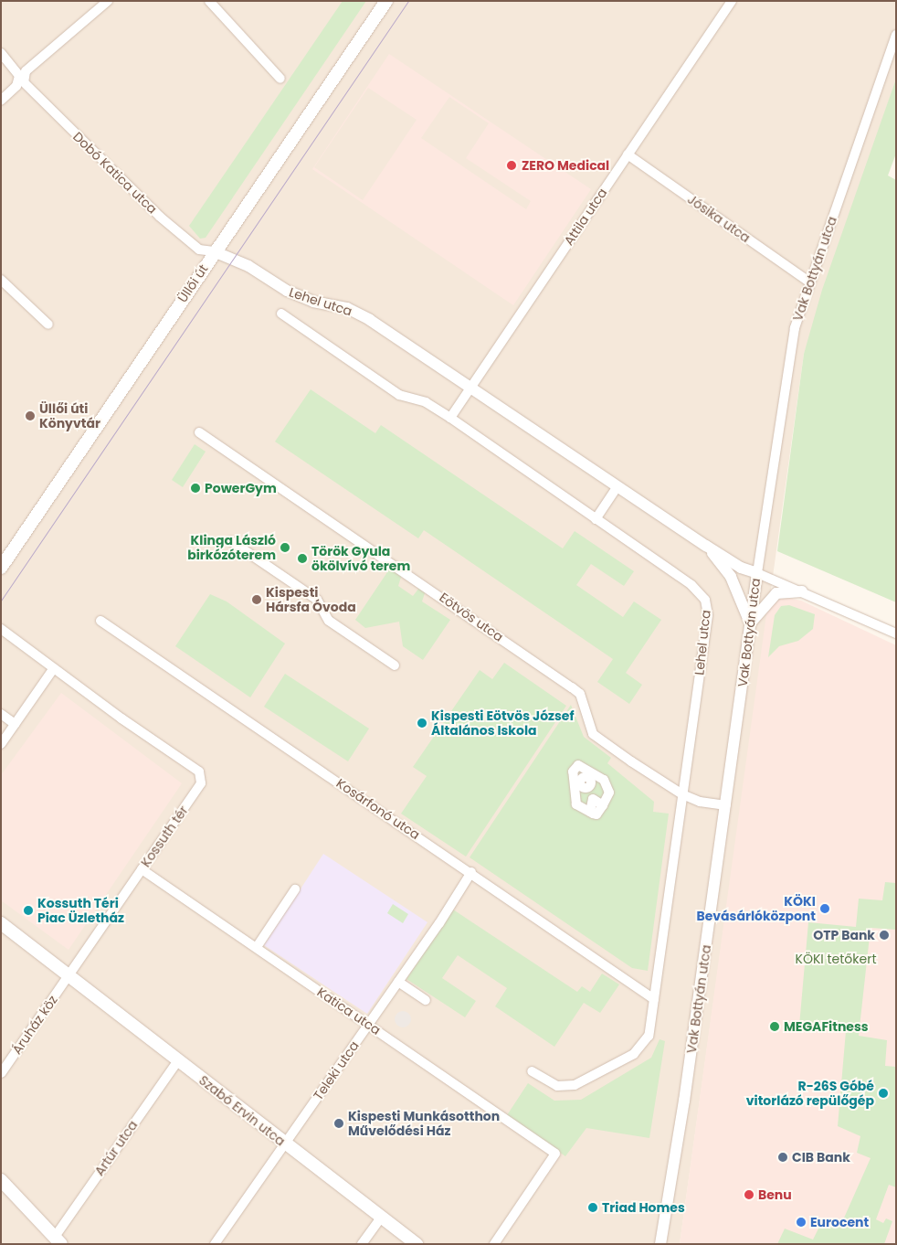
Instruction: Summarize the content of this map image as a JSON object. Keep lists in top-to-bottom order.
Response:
{
  "streets": {
    "main road": ["Üllői út", "Szabó Ervin utca"],
    "street": [
      "Dobó Katica utca",
      "Attila utca",
      "Jósika utca",
      "Vak Bottyán utca",
      "Lehel utca",
      "Eötvös utca",
      "Kosárfonó utca",
      "Kossuth tér",
      "Katica utca",
      "Áruház köz",
      "Teleki utca",
      "Artúr utca"
    ]
  },
  "crossings": [
    ["Dobó Katica utca", "Üllői út"],
    ["Dobó Katica utca", "Lehel utca"],
    ["Attila utca", "Jósika utca"],
    ["Attila utca", "Lehel utca"],
    ["Jósika utca", "Vak Bottyán utca"],
    ["Vak Bottyán utca", "Lehel utca"],
    ["Vak Bottyán utca", "Eötvös utca"],
    ["Üllői út", "Lehel utca"],
    ["Lehel utca", "Eötvös utca"],
    ["Kosárfonó utca", "Teleki utca"],
    ["Kossuth tér", "Katica utca"],
    ["Kossuth tér", "Áruház köz"],
    ["Kossuth tér", "Szabó Ervin utca"],
    ["Katica utca", "Teleki utca"],
    ["Áruház köz", "Szabó Ervin utca"],
    ["Teleki utca", "Szabó Ervin utca"],
    ["Szabó Ervin utca", "Artúr utca"]
  ],
  "parks": ["KÖKI tetőkert"],
  "places": [
    "ZERO Medical",
    "Üllői úti Könyvtár",
    "PowerGym",
    "Klinga László birkózóterem",
    "Török Gyula ökölvívó terem",
    "Kispesti Hársfa Óvoda",
    "Kispesti Eötvös József Általános Iskola",
    "KÖKI Bevásárlóközpont",
    "Kossuth Téri Piac Üzletház",
    "OTP Bank",
    "MEGAFitness",
    "R-26S Góbé vitorlázó repülőgép",
    "Kispesti Munkásotthon Művelődési Ház",
    "CIB Bank",
    "Benu",
    "Triad Homes",
    "Eurocent"
  ]
}
